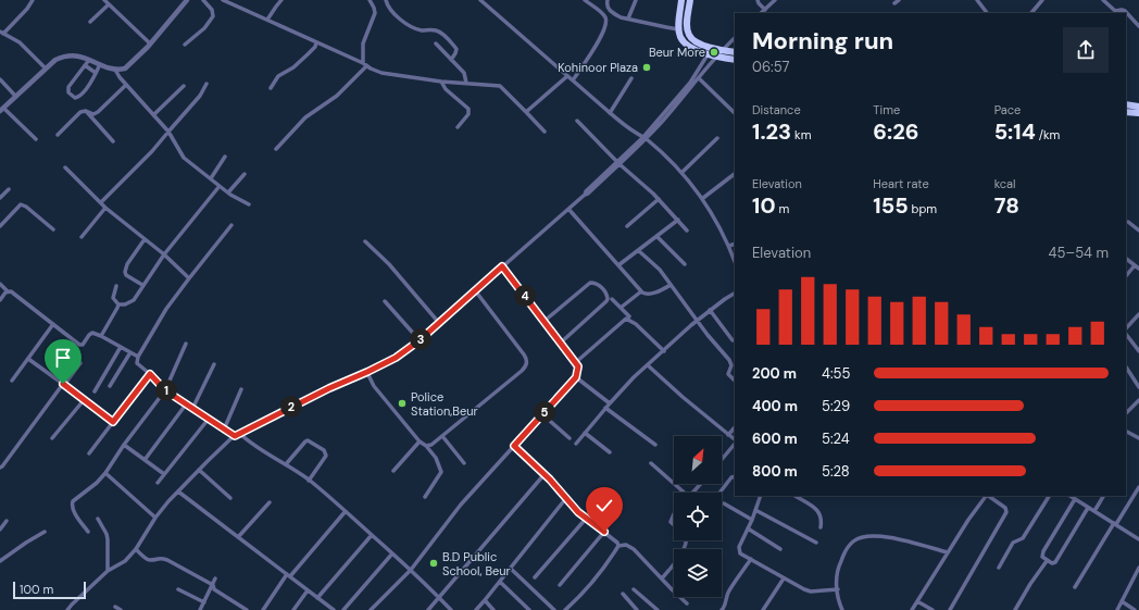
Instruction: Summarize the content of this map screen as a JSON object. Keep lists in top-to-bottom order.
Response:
{
  "places": [
    "Beur More",
    "Kohinoor Plaza",
    "Police Station,Beur",
    "B.D Public School, Beur"
  ],
  "scale_bar": "100 m",
  "north": "top right",
  "page": {
    "heading": ["Morning run", "06:57"],
    "stats": [
      ["Distance", "1.23 km"],
      ["Time", "6:26"],
      ["Pace", "5:14 /km"],
      ["Elevation", "10 m"],
      ["Heart rate", "155 bpm"],
      ["kcal", "78"]
    ],
    "chart": ["Elevation", "45–54 m"],
    "pins": [
      "4",
      "3",
      "1",
      "2",
      "5"
    ],
    "list": [
      {
        "name": "200 m",
        "note": "4:55"
      },
      {
        "name": "400 m",
        "note": "5:29"
      },
      {
        "name": "600 m",
        "note": "5:24"
      },
      {
        "name": "800 m",
        "note": "5:28"
      }
    ],
    "scale": "100 m"
  }
}
